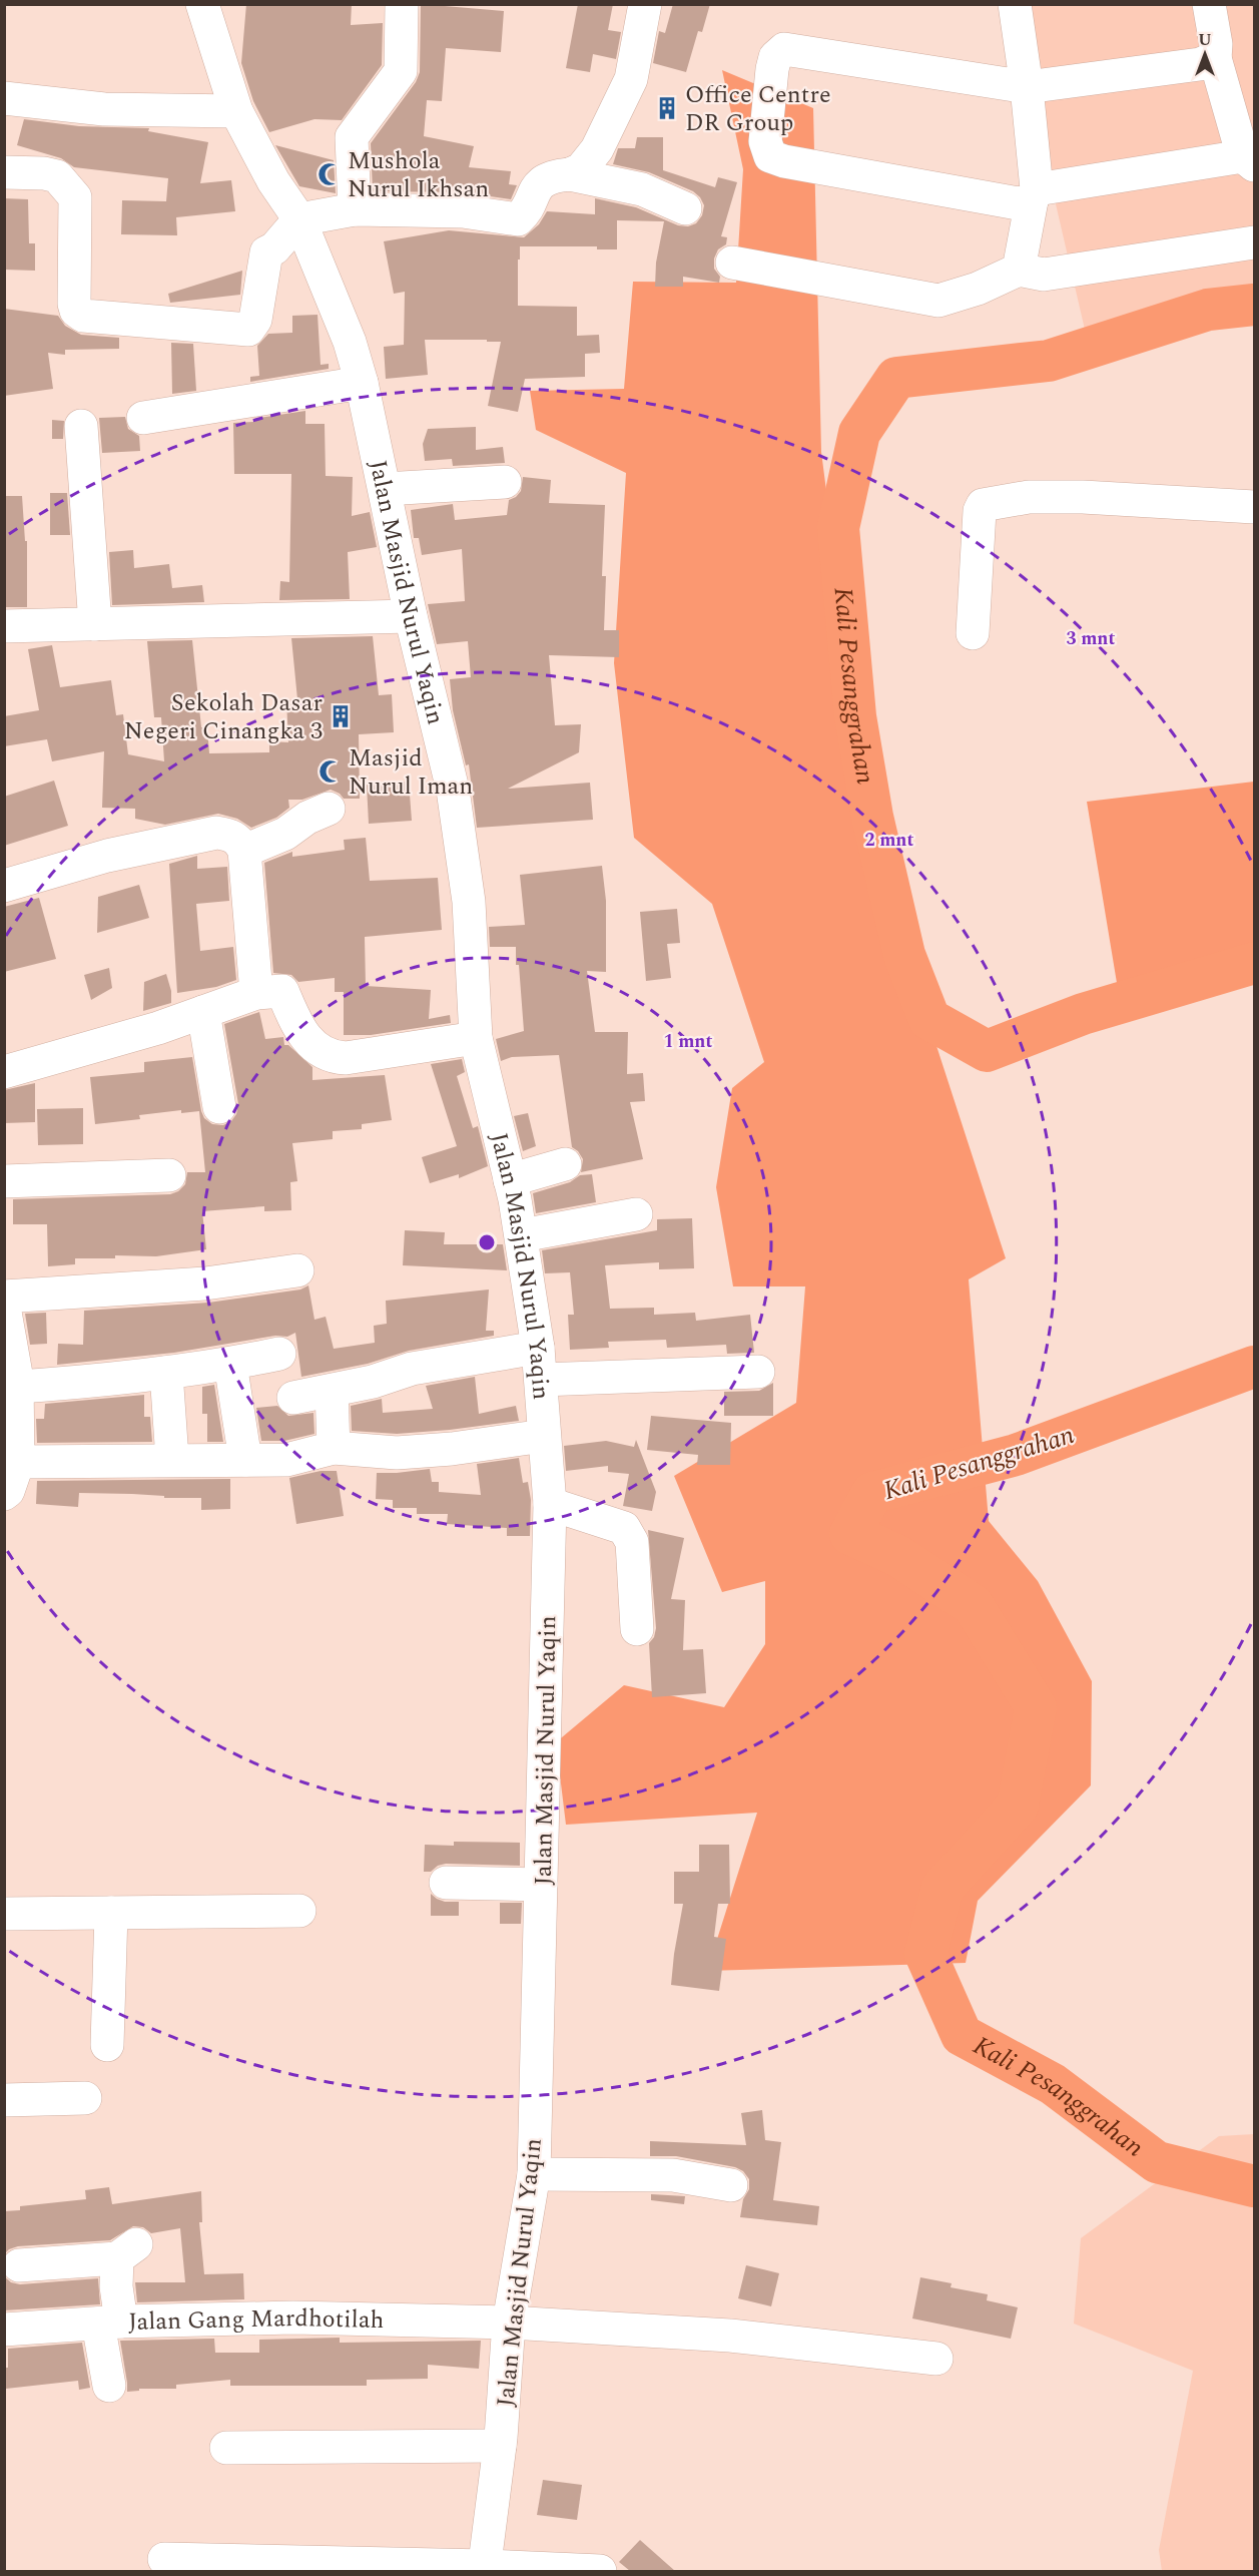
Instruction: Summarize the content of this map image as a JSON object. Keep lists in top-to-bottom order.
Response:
{
  "streets": {
    "street": ["Jalan Masjid Nurul Yaqin", "Jalan Gang Mardhotilah"]
  },
  "crossings": [
    ["Jalan Masjid Nurul Yaqin", "Jalan Gang Mardhotilah"]
  ],
  "water": ["Kali Pesanggrahan"],
  "places": {
    "building": ["Office Centre DR Group", "Sekolah Dasar Negeri Cinangka 3"],
    "mosque": ["Mushola Nurul Ikhsan", "Masjid Nurul Iman"]
  },
  "north": "top",
  "rings": ["3 mnt", "2 mnt", "1 mnt"]
}
